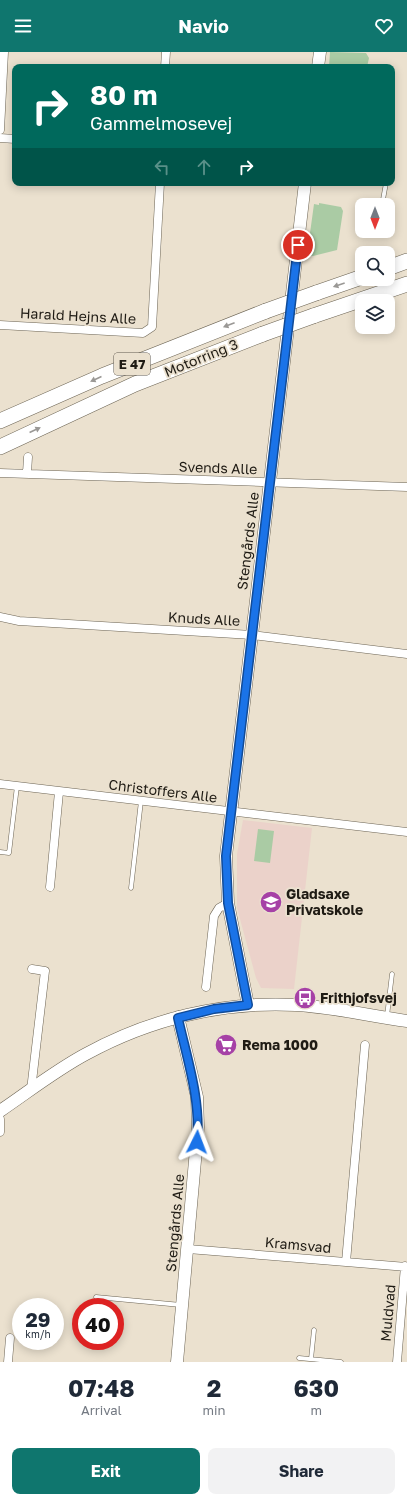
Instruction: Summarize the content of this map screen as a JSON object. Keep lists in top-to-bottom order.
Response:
{
  "streets": {
    "highway": ["Motorring 3", "E 47"],
    "street": [
      "Harald Hejns Alle",
      "Svends Alle",
      "Stengårds Alle",
      "Knuds Alle",
      "Christoffers Alle",
      "Kramsvad",
      "Muldvad"
    ]
  },
  "crossings": [
    ["Svends Alle", "Stengårds Alle"],
    ["Stengårds Alle", "Knuds Alle"],
    ["Stengårds Alle", "Christoffers Alle"],
    ["Stengårds Alle", "Kramsvad"],
    ["Kramsvad", "Muldvad"]
  ],
  "places": {
    "school or university": ["Gladsaxe Privatskole"],
    "bus stop": ["Frithjofsvej"],
    "supermarket": ["Rema 1000"]
  },
  "north": "bottom",
  "page": {
    "header": "Navio",
    "turn": ["80 m", "Gammelmosevej"],
    "speed": "29 km/h",
    "limit": "40",
    "eta": [
      "07:48",
      "Arrival",
      "2",
      "min",
      "630",
      "m"
    ],
    "buttons": ["Exit", "Share"]
  }
}
